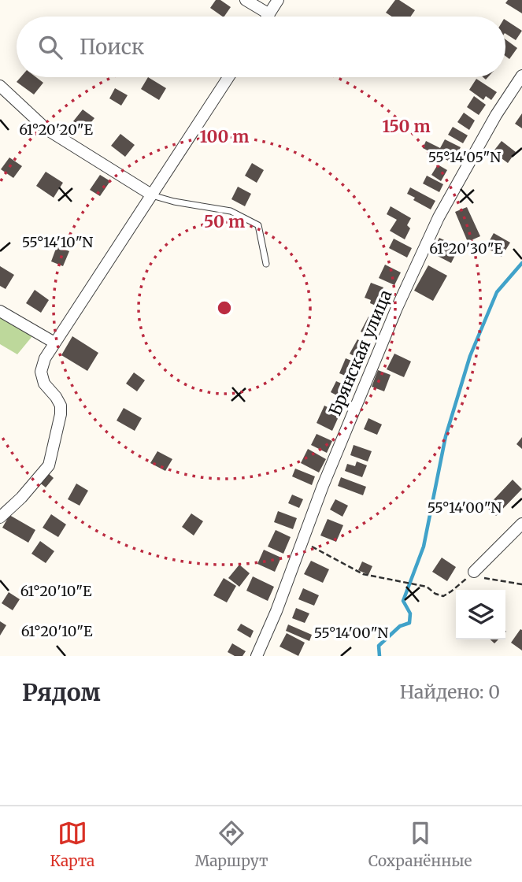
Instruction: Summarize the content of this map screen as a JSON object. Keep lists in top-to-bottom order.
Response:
{
  "streets": {
    "street": ["Брянская улица"]
  },
  "page": {
    "search": "Поиск",
    "heading": ["Рядом", "Найдено: 0"],
    "nav": ["Карта", "Маршрут", "Сохранённые"]
  },
  "coordinates": [
    "61°20'20\"E",
    "55°14'05\"N",
    "55°14'10\"N",
    "61°20'30\"E",
    "55°14'00\"N",
    "61°20'10\"E"
  ],
  "rings": ["150 m", "100 m", "50 m"]
}
